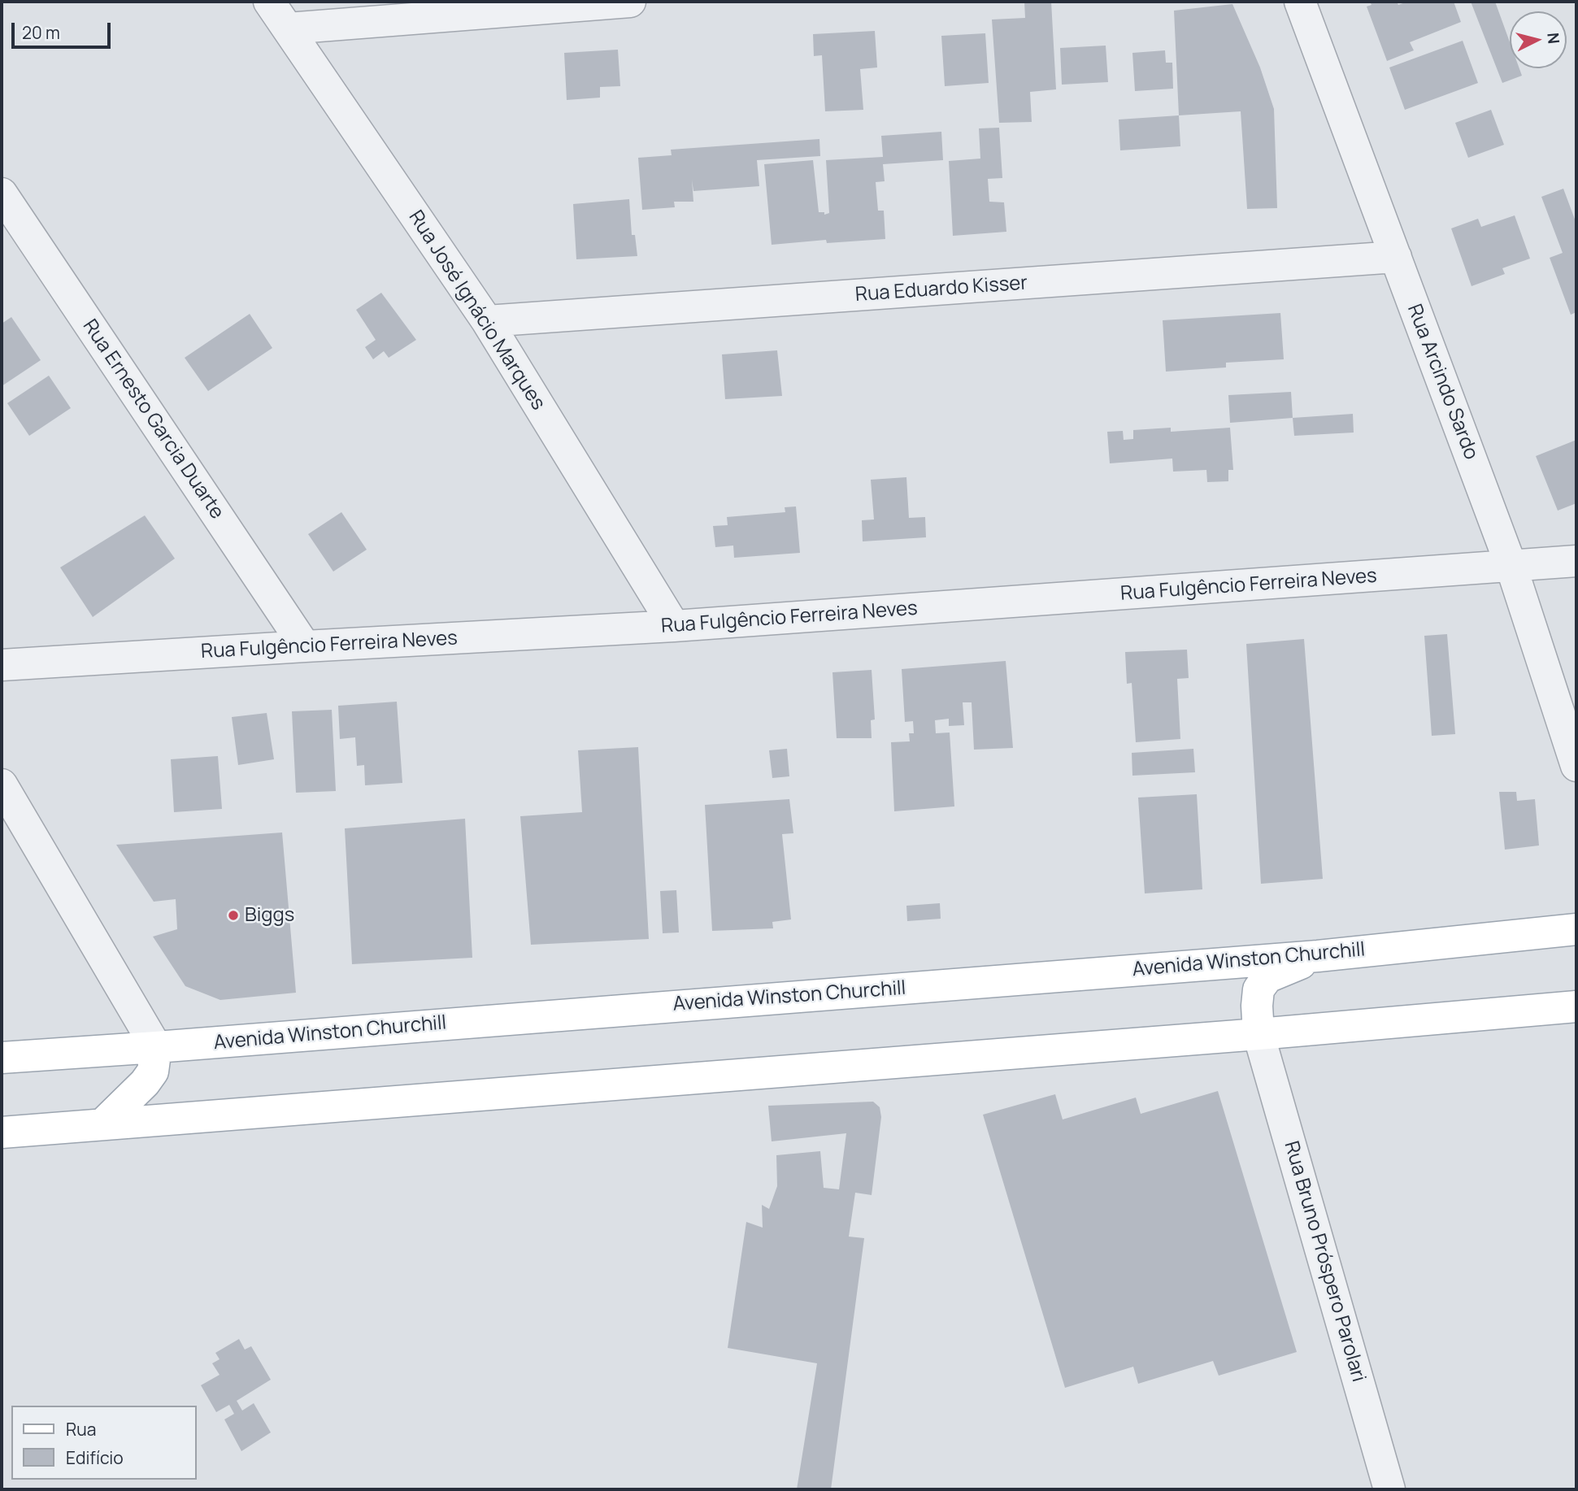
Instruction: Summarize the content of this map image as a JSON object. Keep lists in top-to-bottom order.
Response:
{
  "streets": {
    "main road": ["Avenida Winston Churchill"],
    "street": [
      "Rua Eduardo Kisser",
      "Rua José Ignácio Marques",
      "Rua Arcindo Sardo",
      "Rua Ernesto Garcia Duarte",
      "Rua Fulgêncio Ferreira Neves",
      "Rua Bruno Próspero Parolari"
    ]
  },
  "crossings": [
    ["Rua Eduardo Kisser", "Rua José Ignácio Marques"],
    ["Rua Eduardo Kisser", "Rua Arcindo Sardo"],
    ["Rua José Ignácio Marques", "Rua Fulgêncio Ferreira Neves"],
    ["Rua Arcindo Sardo", "Rua Fulgêncio Ferreira Neves"],
    ["Rua Ernesto Garcia Duarte", "Rua Fulgêncio Ferreira Neves"]
  ],
  "places": ["Biggs"],
  "legend": ["Rua", "Edifício"],
  "scale_bar": "20 m",
  "north": "right"
}
